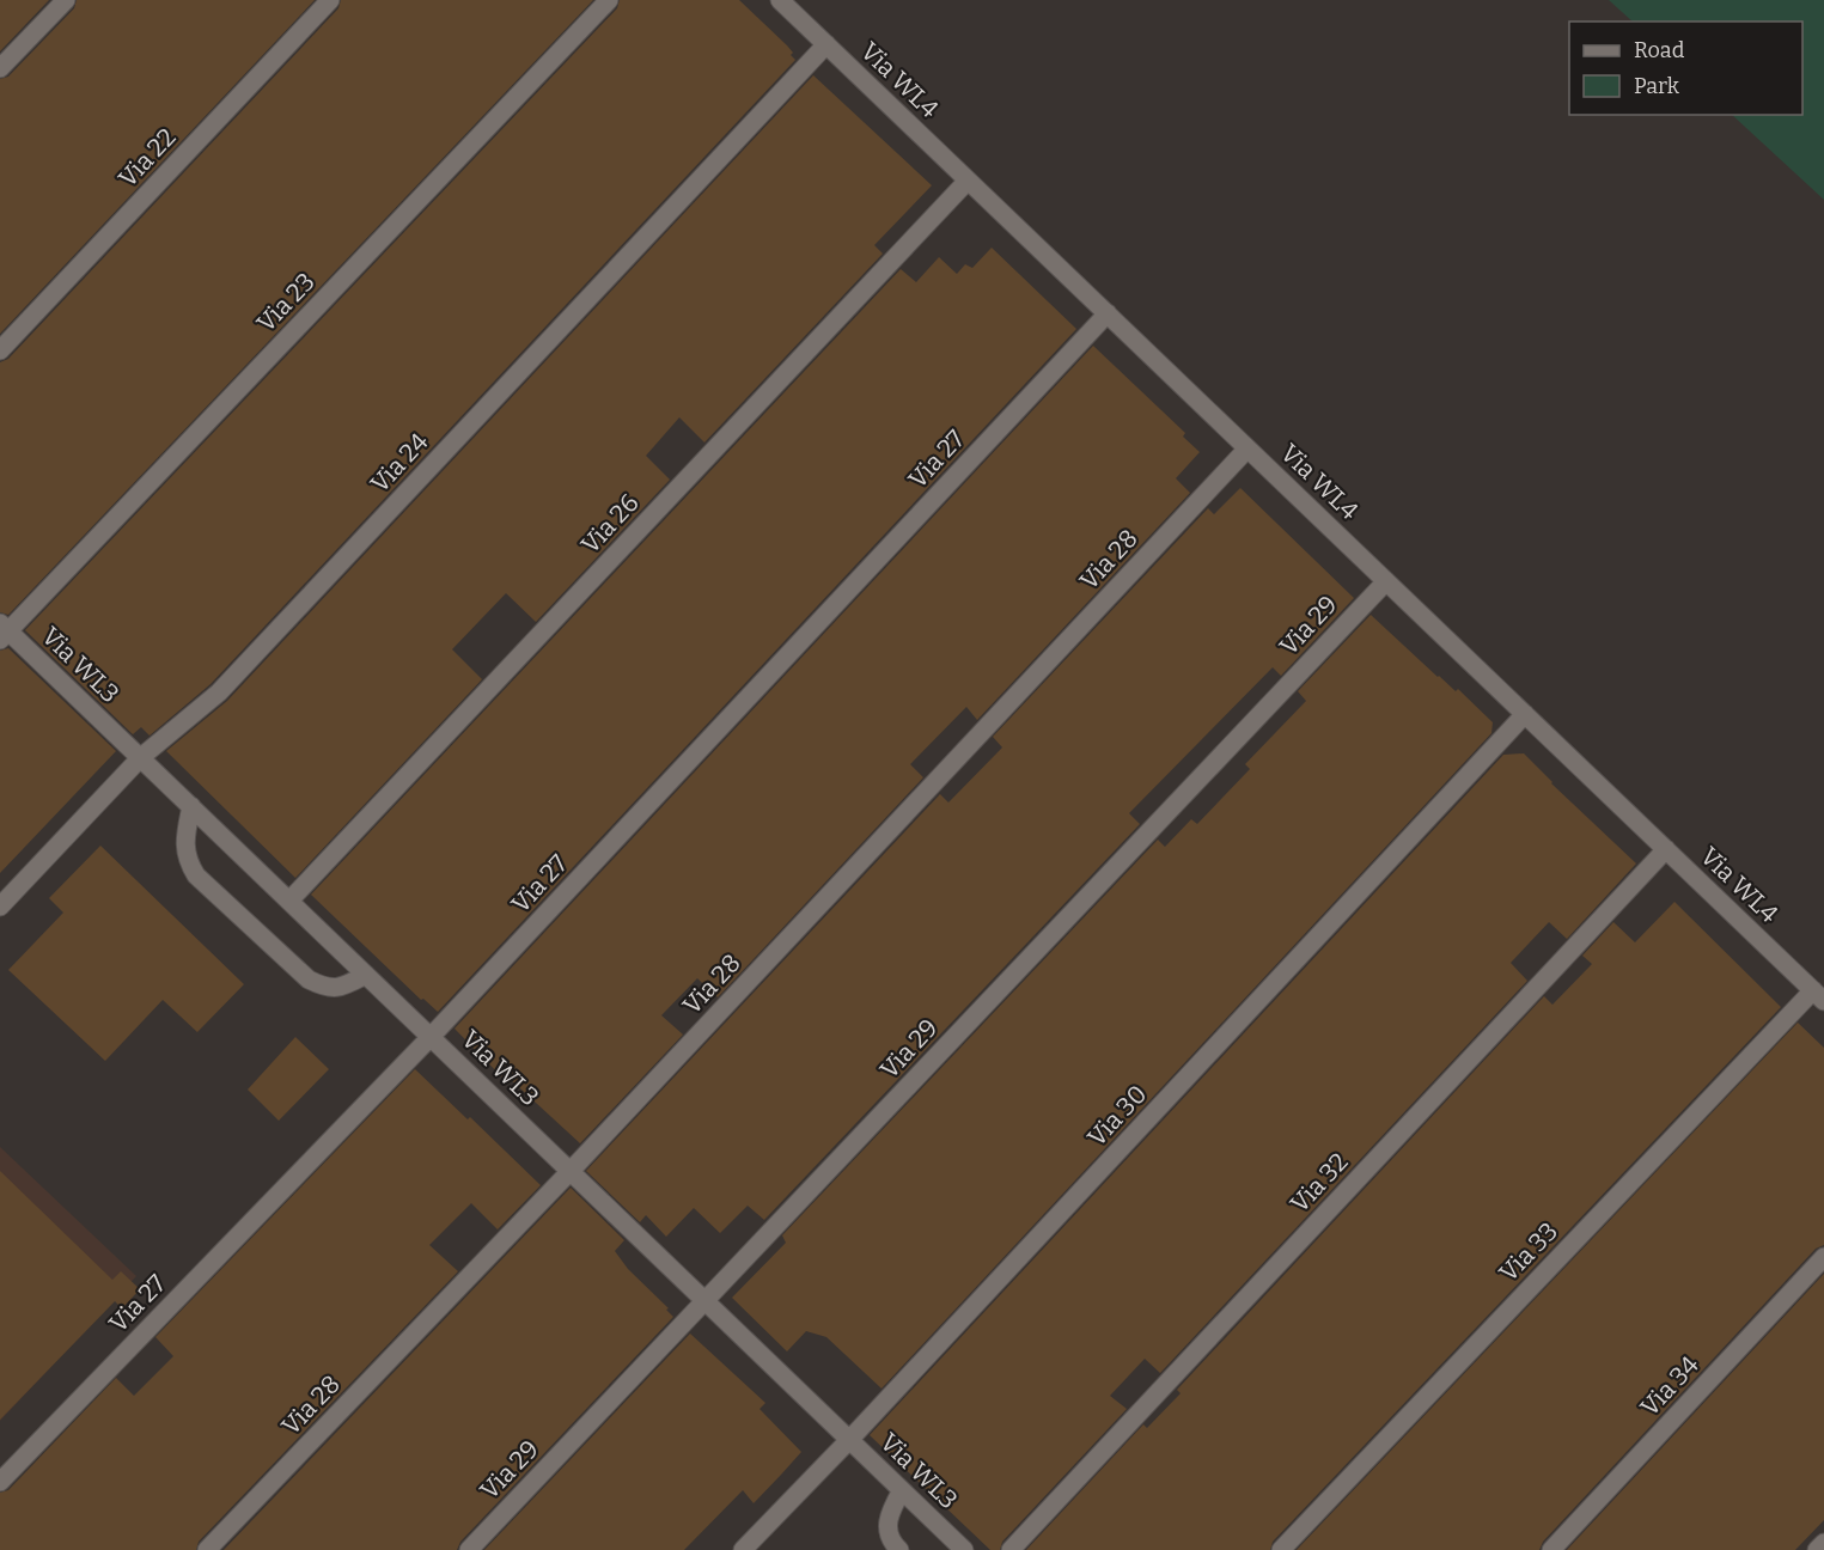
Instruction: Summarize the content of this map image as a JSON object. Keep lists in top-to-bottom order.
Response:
{
  "streets": {
    "street": [
      "Via WL4",
      "Via 22",
      "Via 23",
      "Via 27",
      "Via 24",
      "Via 26",
      "Via 28",
      "Via 29",
      "Via WL3",
      "Via 30",
      "Via 32",
      "Via 33",
      "Via 34"
    ]
  },
  "crossings": [
    ["Via WL4", "Via 27"],
    ["Via WL4", "Via 24"],
    ["Via WL4", "Via 26"],
    ["Via WL4", "Via 28"],
    ["Via WL4", "Via 29"],
    ["Via WL4", "Via 30"],
    ["Via WL4", "Via 32"],
    ["Via WL4", "Via 33"],
    ["Via 23", "Via WL3"],
    ["Via 27", "Via WL3"],
    ["Via 24", "Via WL3"],
    ["Via 26", "Via WL3"],
    ["Via 28", "Via WL3"],
    ["Via 29", "Via WL3"],
    ["Via WL3", "Via 30"]
  ],
  "legend": ["Road", "Park"]
}
